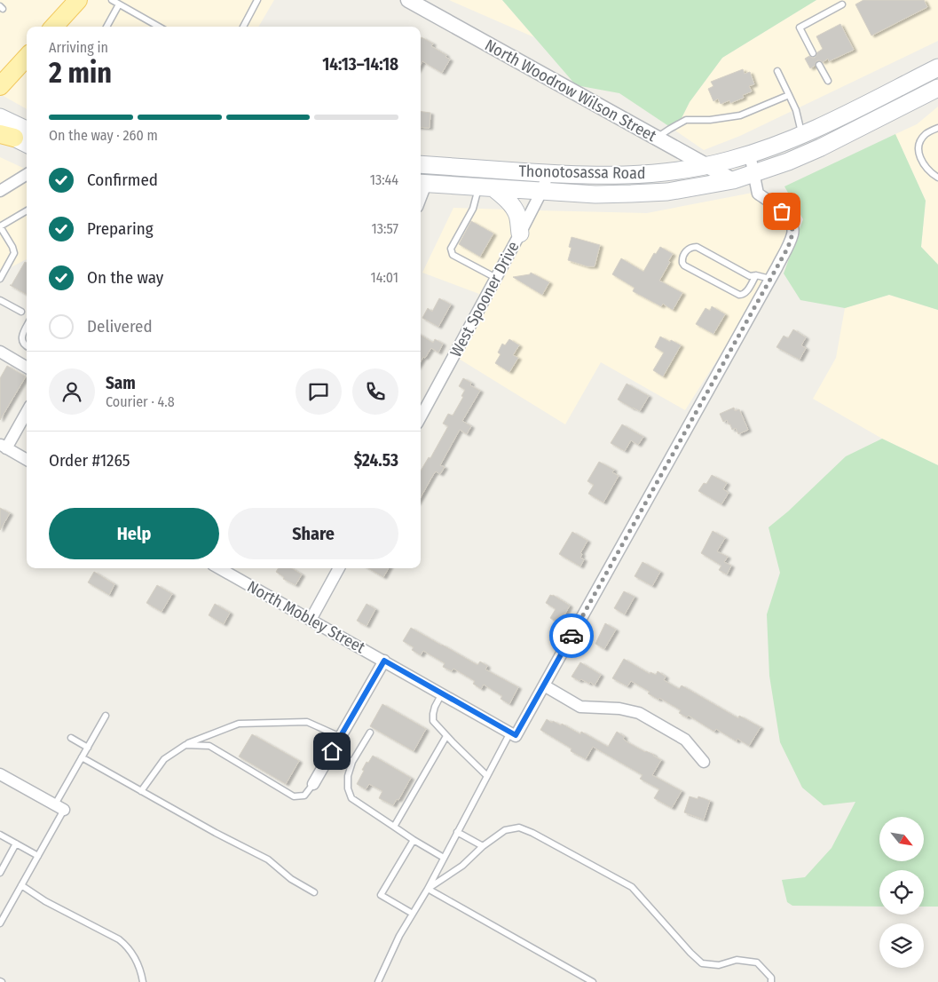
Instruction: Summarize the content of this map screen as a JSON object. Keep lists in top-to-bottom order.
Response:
{
  "streets": {
    "main road": ["Thonotosassa Road"],
    "street": ["North Woodrow Wilson Street", "West Spooner Drive", "North Mobley Street"]
  },
  "crossings": [
    ["North Woodrow Wilson Street", "Thonotosassa Road"],
    ["Thonotosassa Road", "West Spooner Drive"]
  ],
  "north": "bottom right",
  "page": {
    "heading": ["2 min", "Arriving in", "14:13–14:18"],
    "panel": [
      "Sam",
      "Courier · 4.8",
      "Order #1265",
      "$24.53"
    ],
    "bar": "On the way · 260 m",
    "list": [
      ["Confirmed", "13:44"],
      ["Preparing", "13:57"],
      ["On the way", "14:01"],
      "Delivered"
    ],
    "buttons": ["Help", "Share"]
  }
}
